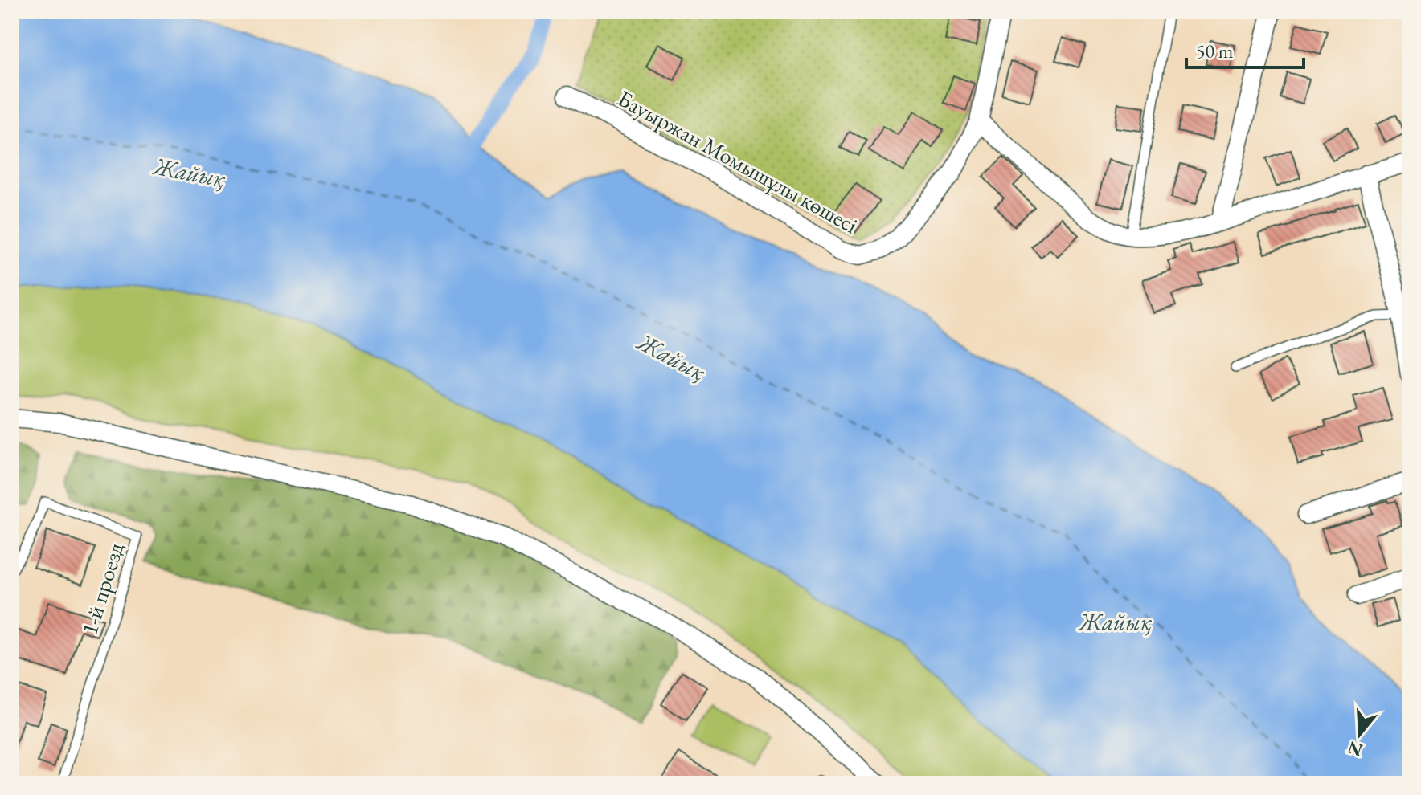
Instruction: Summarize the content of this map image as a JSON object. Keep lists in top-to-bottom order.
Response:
{
  "streets": {
    "street": ["Бауыржан Момышұлы көшесі"],
    "lane": ["1-й проезд"]
  },
  "water": ["Жайық"],
  "scale_bar": "50 m",
  "north": "bottom"
}
